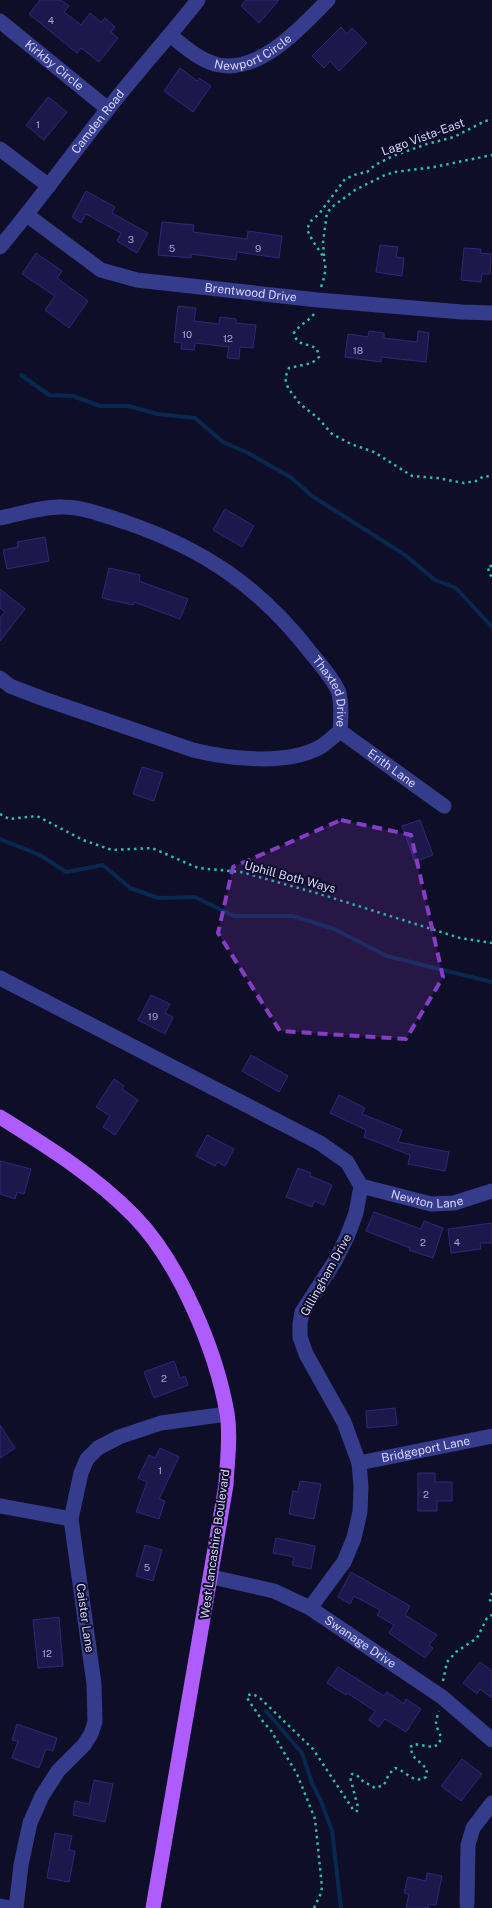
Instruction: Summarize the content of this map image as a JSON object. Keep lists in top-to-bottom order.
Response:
{
  "streets": {
    "main road": ["West Lancashire Boulevard"],
    "street": [
      "Newport Circle",
      "Kirkby Circle",
      "Camden Road",
      "Brentwood Drive",
      "Thaxted Drive",
      "Erith Lane",
      "Newton Lane",
      "Gillingham Drive",
      "Bridgeport Lane",
      "Caister Lane",
      "Swanage Drive"
    ],
    "path": ["Lago Vista-East", "Uphill Both Ways"]
  },
  "crossings": [
    ["Newport Circle", "Camden Road"],
    ["Kirkby Circle", "Camden Road"],
    ["Camden Road", "Brentwood Drive"],
    ["Thaxted Drive", "Erith Lane"],
    ["Newton Lane", "Gillingham Drive"],
    ["Gillingham Drive", "Bridgeport Lane"],
    ["Gillingham Drive", "Swanage Drive"],
    ["West Lancashire Boulevard", "Caister Lane"],
    ["West Lancashire Boulevard", "Swanage Drive"]
  ],
  "house_numbers": [
    "4",
    "1",
    "3",
    "5",
    "9",
    "10",
    "12",
    "18",
    "19",
    "2",
    "4",
    "2",
    "1",
    "2",
    "5",
    "12"
  ]
}
